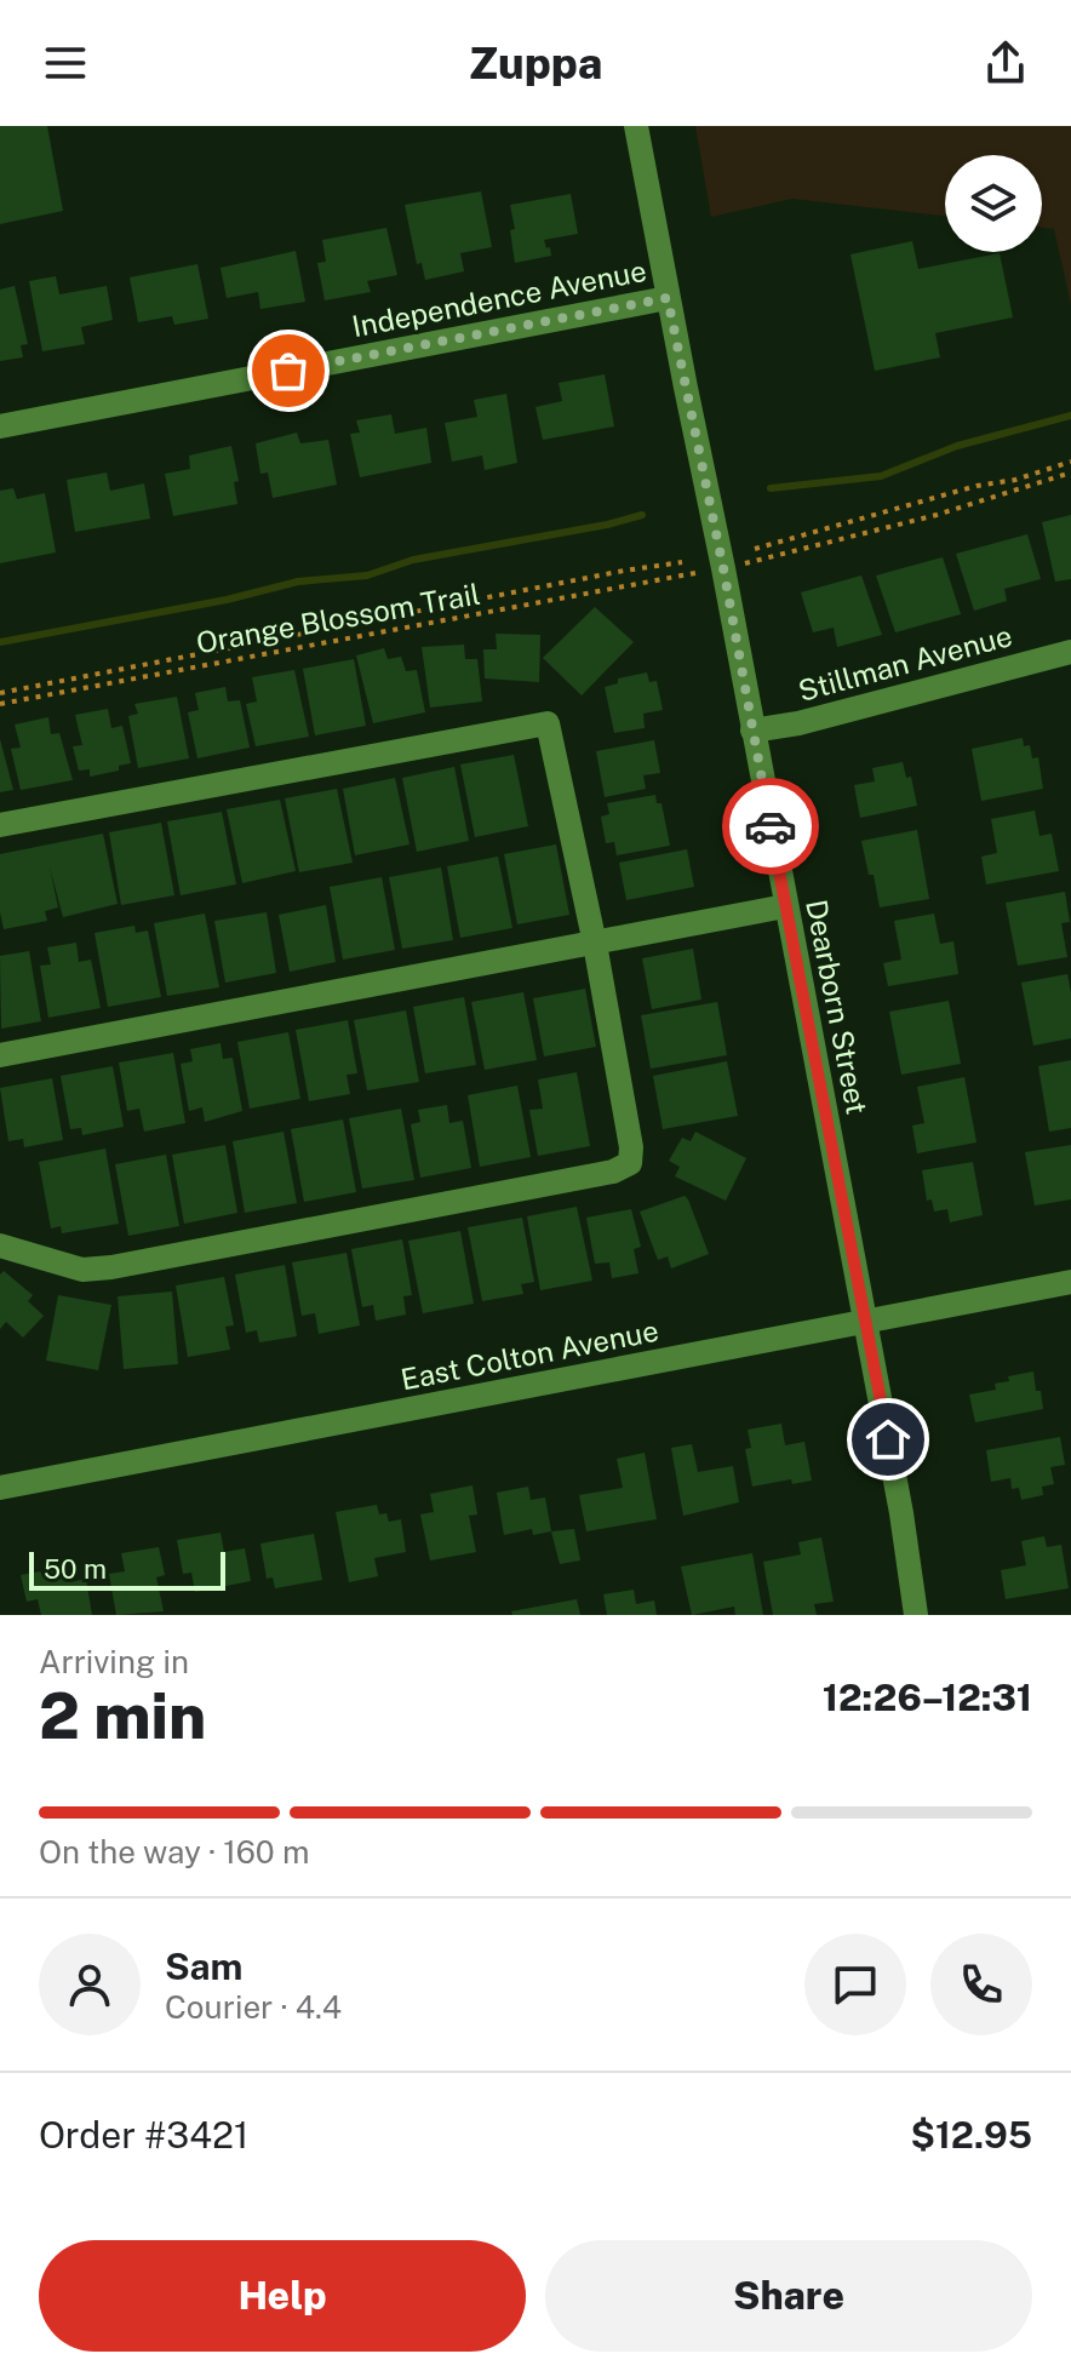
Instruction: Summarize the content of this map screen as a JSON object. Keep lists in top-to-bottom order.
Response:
{
  "streets": {
    "street": [
      "Independence Avenue",
      "Stillman Avenue",
      "Dearborn Street",
      "East Colton Avenue"
    ],
    "path": ["Orange Blossom Trail"]
  },
  "crossings": [
    ["Independence Avenue", "Dearborn Street"],
    ["Stillman Avenue", "Dearborn Street"],
    ["Dearborn Street", "East Colton Avenue"]
  ],
  "scale_bar": "50 m",
  "page": {
    "header": "Zuppa",
    "scale": "50 m",
    "heading": ["2 min", "Arriving in", "12:26–12:31"],
    "panel": [
      "Sam",
      "Courier · 4.4",
      "Order #3421",
      "$12.95"
    ],
    "bar": "On the way · 160 m",
    "buttons": ["Help", "Share"]
  }
}
